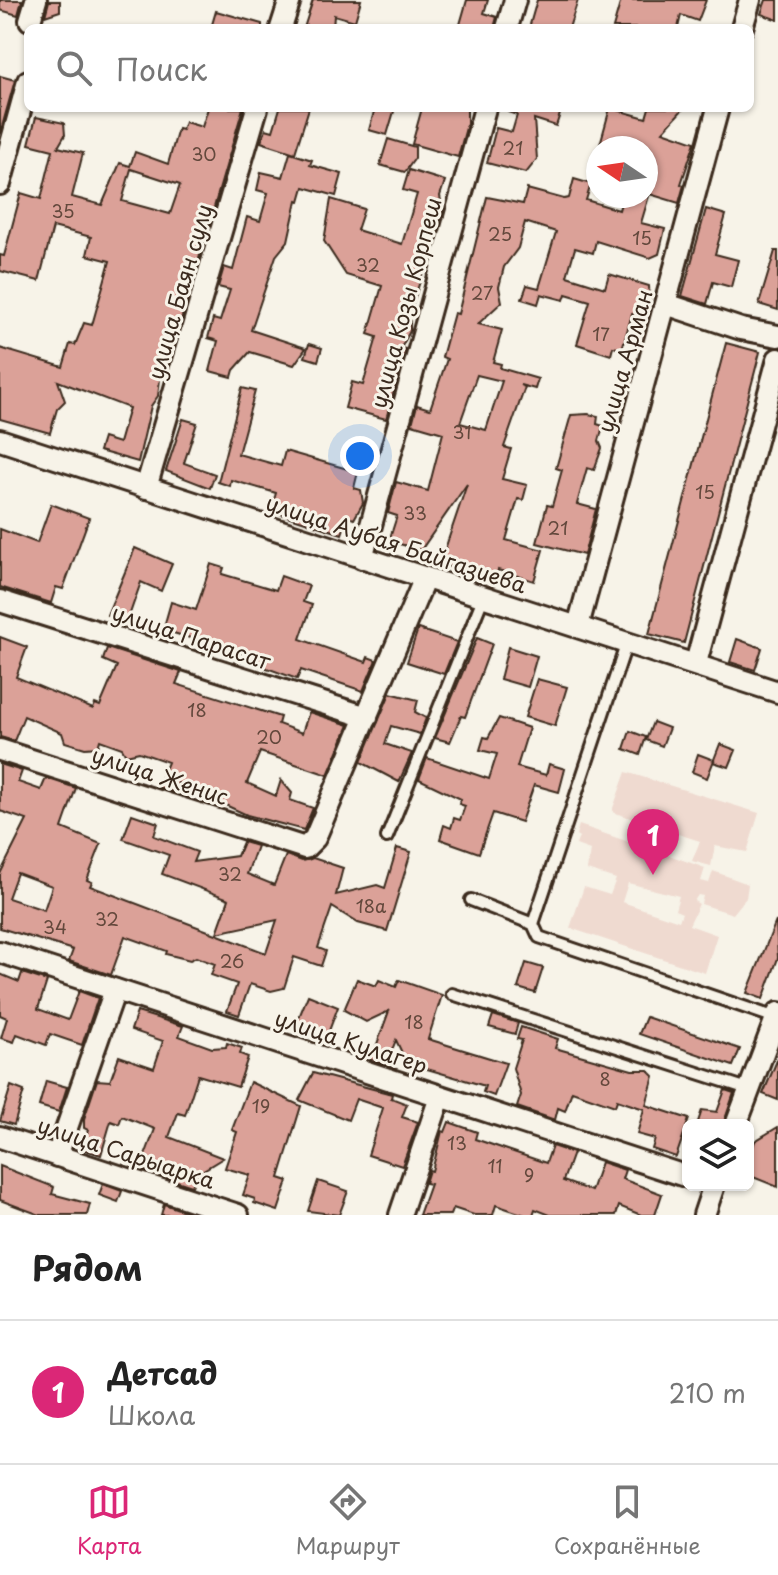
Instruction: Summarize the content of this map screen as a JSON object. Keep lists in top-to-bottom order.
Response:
{
  "streets": {
    "street": [
      "улица Баян сулу",
      "улица Козы Корпеш",
      "улица Арман",
      "улица Аубая Байгазиева",
      "улица Парасат",
      "улица Женис",
      "улица Кулагер",
      "улица Сарыарка"
    ]
  },
  "crossings": [
    ["улица Баян сулу", "улица Аубая Байгазиева"],
    ["улица Козы Корпеш", "улица Аубая Байгазиева"],
    ["улица Арман", "улица Аубая Байгазиева"],
    ["улица Парасат", "улица Женис"]
  ],
  "house_numbers": [
    "21",
    "30",
    "35",
    "25",
    "15",
    "32",
    "27",
    "17",
    "31",
    "15",
    "33",
    "21",
    "18",
    "20",
    "32",
    "18а",
    "32",
    "34",
    "26",
    "18",
    "8",
    "19",
    "13",
    "11",
    "9"
  ],
  "north": "left",
  "page": {
    "search": "Поиск",
    "pins": "1",
    "heading": "Рядом",
    "list": [
      {
        "mark": "1",
        "name": "Детсад",
        "note": "Школа",
        "value": "210 m"
      }
    ],
    "nav": ["Карта", "Маршрут", "Сохранённые"]
  }
}
